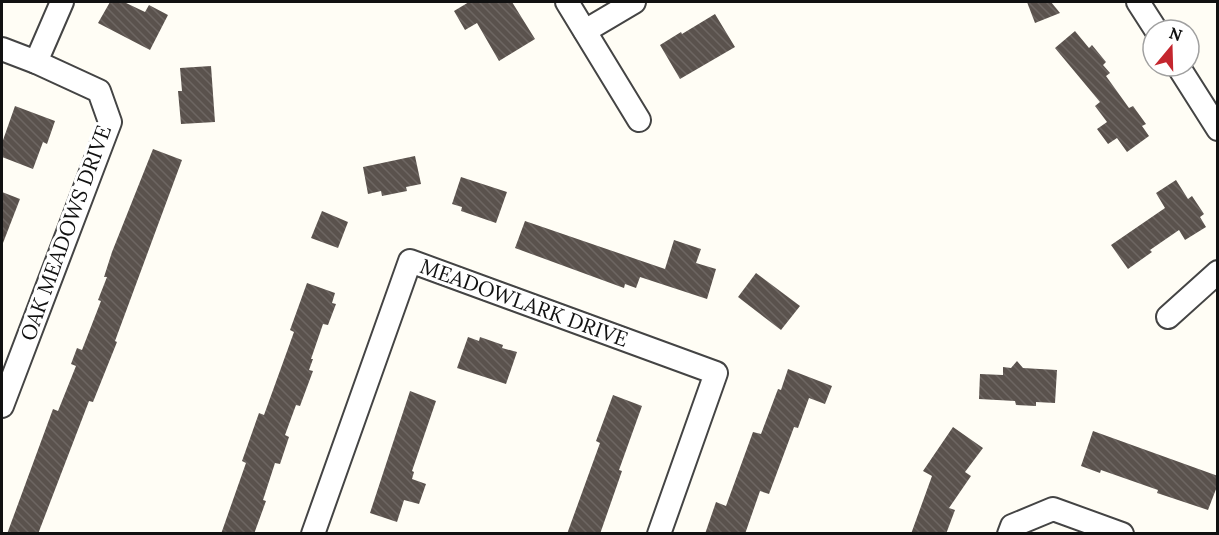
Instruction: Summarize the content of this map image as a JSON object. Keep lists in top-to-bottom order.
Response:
{
  "streets": {
    "street": ["OAK MEADOWS DRIVE", "MEADOWLARK DRIVE"]
  },
  "north": "top"
}
